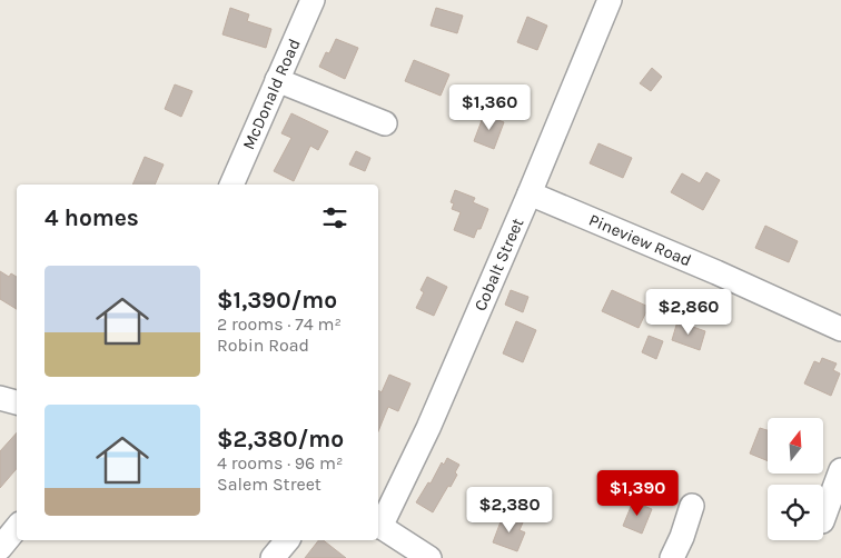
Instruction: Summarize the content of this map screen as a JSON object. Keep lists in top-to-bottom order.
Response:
{
  "streets": {
    "street": ["McDonald Road", "Pineview Road", "Cobalt Street"]
  },
  "crossings": [
    ["Pineview Road", "Cobalt Street"]
  ],
  "north": "top",
  "page": {
    "price": [
      "$1,360",
      "$2,860",
      "$1,390",
      "$2,380"
    ],
    "heading": "4 homes",
    "list": [
      {
        "name": "$1,390/mo",
        "note": "2 rooms · 74 m² · Robin Road"
      },
      {
        "name": "$2,380/mo",
        "note": "4 rooms · 96 m² · Salem Street"
      }
    ]
  }
}
